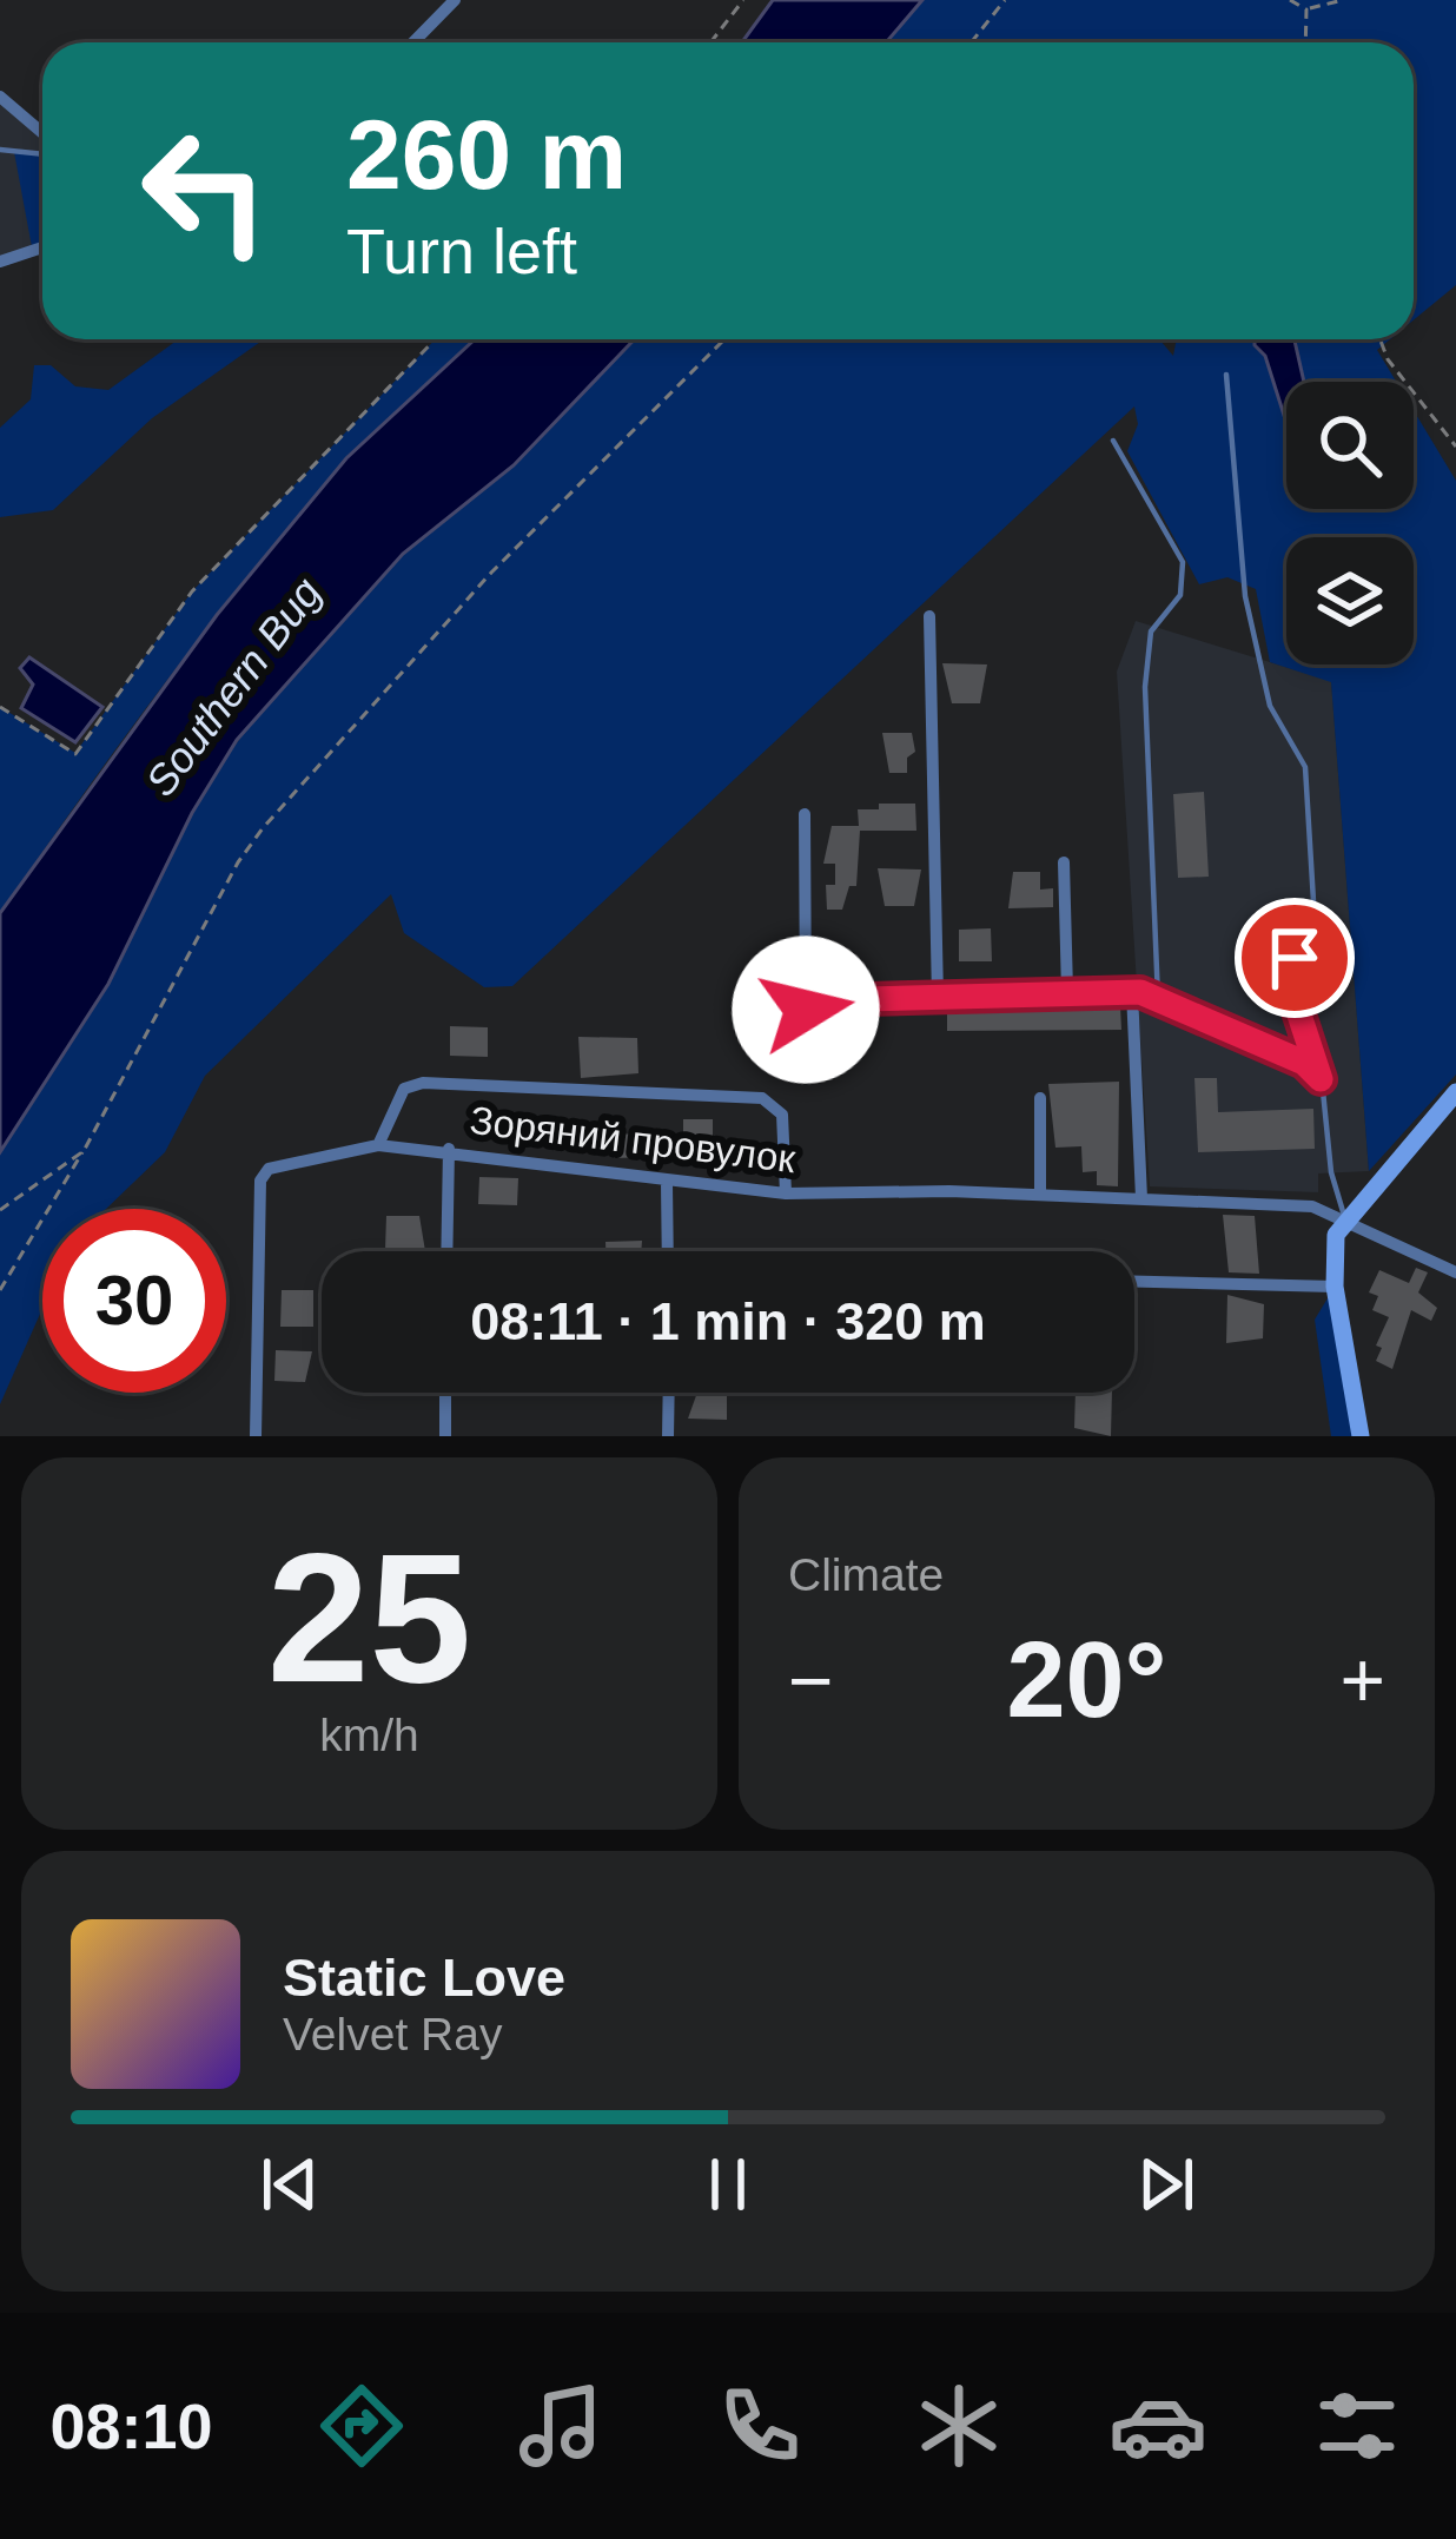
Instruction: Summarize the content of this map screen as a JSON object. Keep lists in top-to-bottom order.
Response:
{
  "streets": {
    "street": ["Зоряний провулок"]
  },
  "water": ["Southern Bug"],
  "page": {
    "turn": ["260 m", "Turn left"],
    "limit": "30",
    "trip": "08:11 · 1 min · 320 m",
    "tile": [
      ["25", "km/h"],
      "Climate"
    ],
    "heat": ["−", "20°", "+"],
    "song": ["Static Love", "Velvet Ray"],
    "tabs": "08:10"
  }
}
